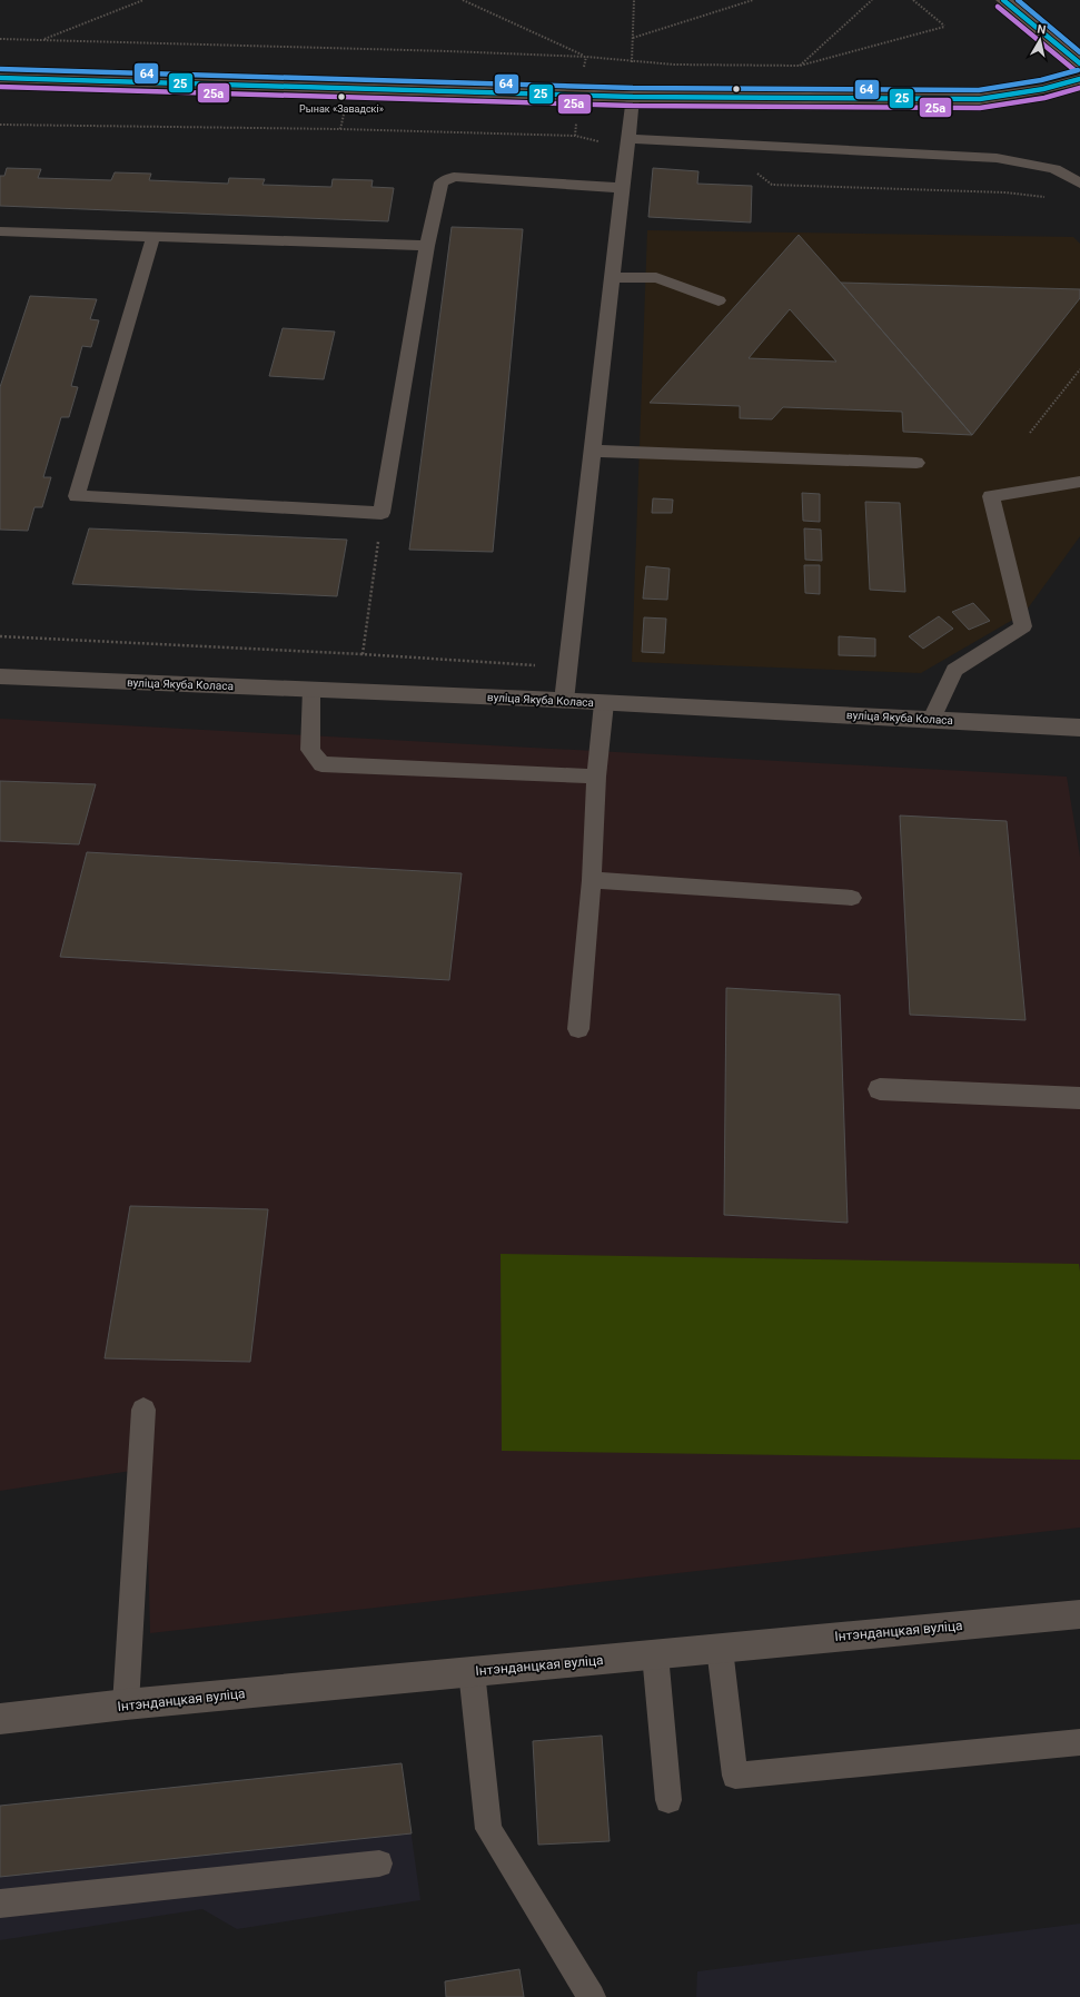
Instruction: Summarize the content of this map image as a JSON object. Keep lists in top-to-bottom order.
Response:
{
  "streets": {
    "street": ["вуліца Якуба Коласа", "Інтэнданцкая вуліца"]
  },
  "places": ["Рынак «Завадскі»"],
  "lines": ["transit line 25", "transit line 64", "transit line 25а"],
  "north": "top"
}
